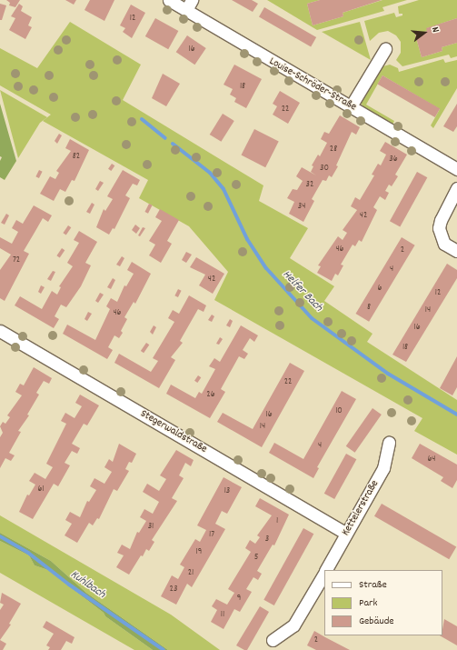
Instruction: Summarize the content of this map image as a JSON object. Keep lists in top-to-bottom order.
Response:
{
  "streets": {
    "street": ["Louise-Schröder-Straße", "Stegerwaldstraße", "Kettelerstraße"]
  },
  "crossings": [
    ["Stegerwaldstraße", "Kettelerstraße"]
  ],
  "water": ["Helfer Bach", "Kuhlbach"],
  "house_numbers": [
    "12",
    "16",
    "18",
    "22",
    "28",
    "82",
    "36",
    "30",
    "32",
    "34",
    "42",
    "46",
    "2",
    "72",
    "4",
    "42",
    "6",
    "12",
    "8",
    "14",
    "46",
    "16",
    "18",
    "22",
    "26",
    "10",
    "16",
    "14",
    "4",
    "64",
    "61",
    "13",
    "1",
    "31",
    "17",
    "3",
    "19",
    "5",
    "21",
    "23",
    "9",
    "11",
    "2"
  ],
  "legend": ["Straße", "Park", "Gebäude"],
  "north": "right"
}
